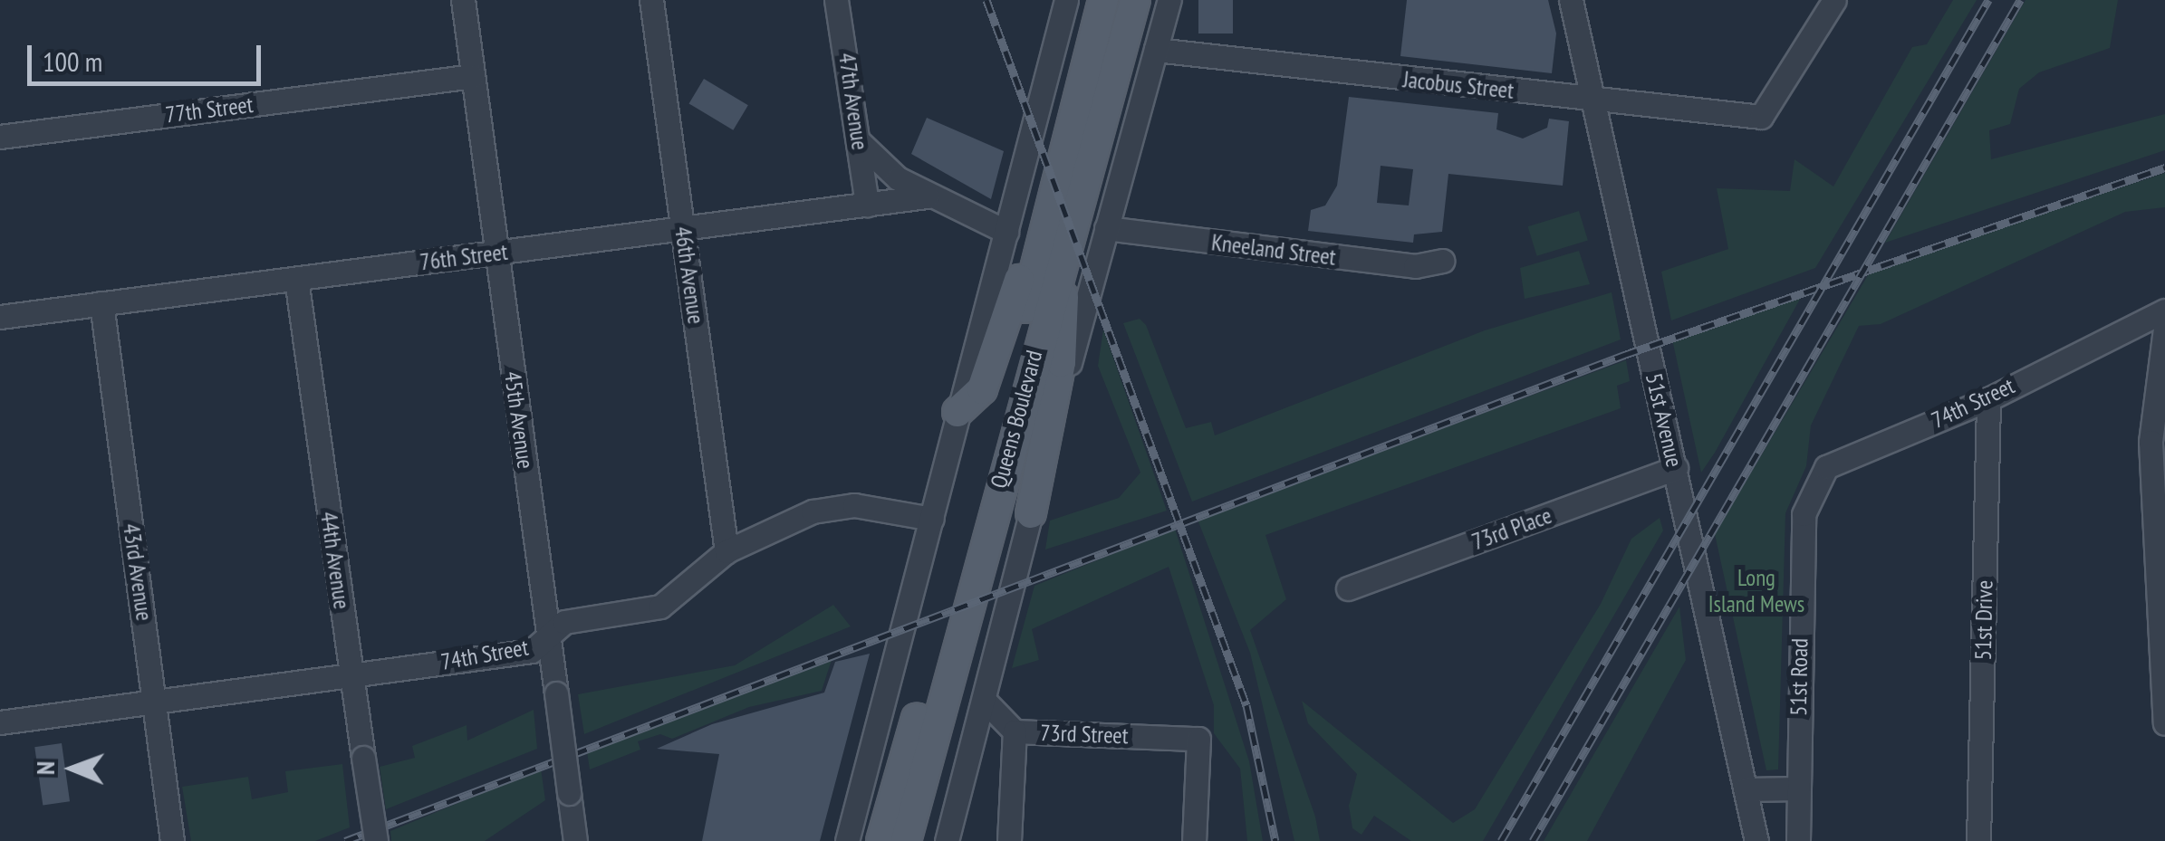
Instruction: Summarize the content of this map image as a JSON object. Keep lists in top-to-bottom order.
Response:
{
  "streets": {
    "main road": ["Queens Boulevard"],
    "street": [
      "Jacobus Street",
      "47th Avenue",
      "77th Street",
      "Kneeland Street",
      "76th Street",
      "46th Avenue",
      "74th Street",
      "45th Avenue",
      "51st Avenue",
      "73rd Place",
      "44th Avenue",
      "43rd Avenue",
      "51st Drive",
      "51st Road",
      "73rd Street"
    ]
  },
  "crossings": [
    ["Jacobus Street", "Queens Boulevard"],
    ["Jacobus Street", "51st Avenue"],
    ["47th Avenue", "76th Street"],
    ["77th Street", "45th Avenue"],
    ["Kneeland Street", "Queens Boulevard"],
    ["76th Street", "46th Avenue"],
    ["76th Street", "45th Avenue"],
    ["76th Street", "44th Avenue"],
    ["76th Street", "43rd Avenue"],
    ["46th Avenue", "74th Street"],
    ["74th Street", "45th Avenue"],
    ["74th Street", "44th Avenue"],
    ["74th Street", "43rd Avenue"],
    ["74th Street", "51st Drive"],
    ["74th Street", "51st Road"],
    ["Queens Boulevard", "73rd Street"],
    ["51st Avenue", "73rd Place"]
  ],
  "parks": ["Long Island Mews"],
  "scale_bar": "100 m",
  "north": "left"
}
